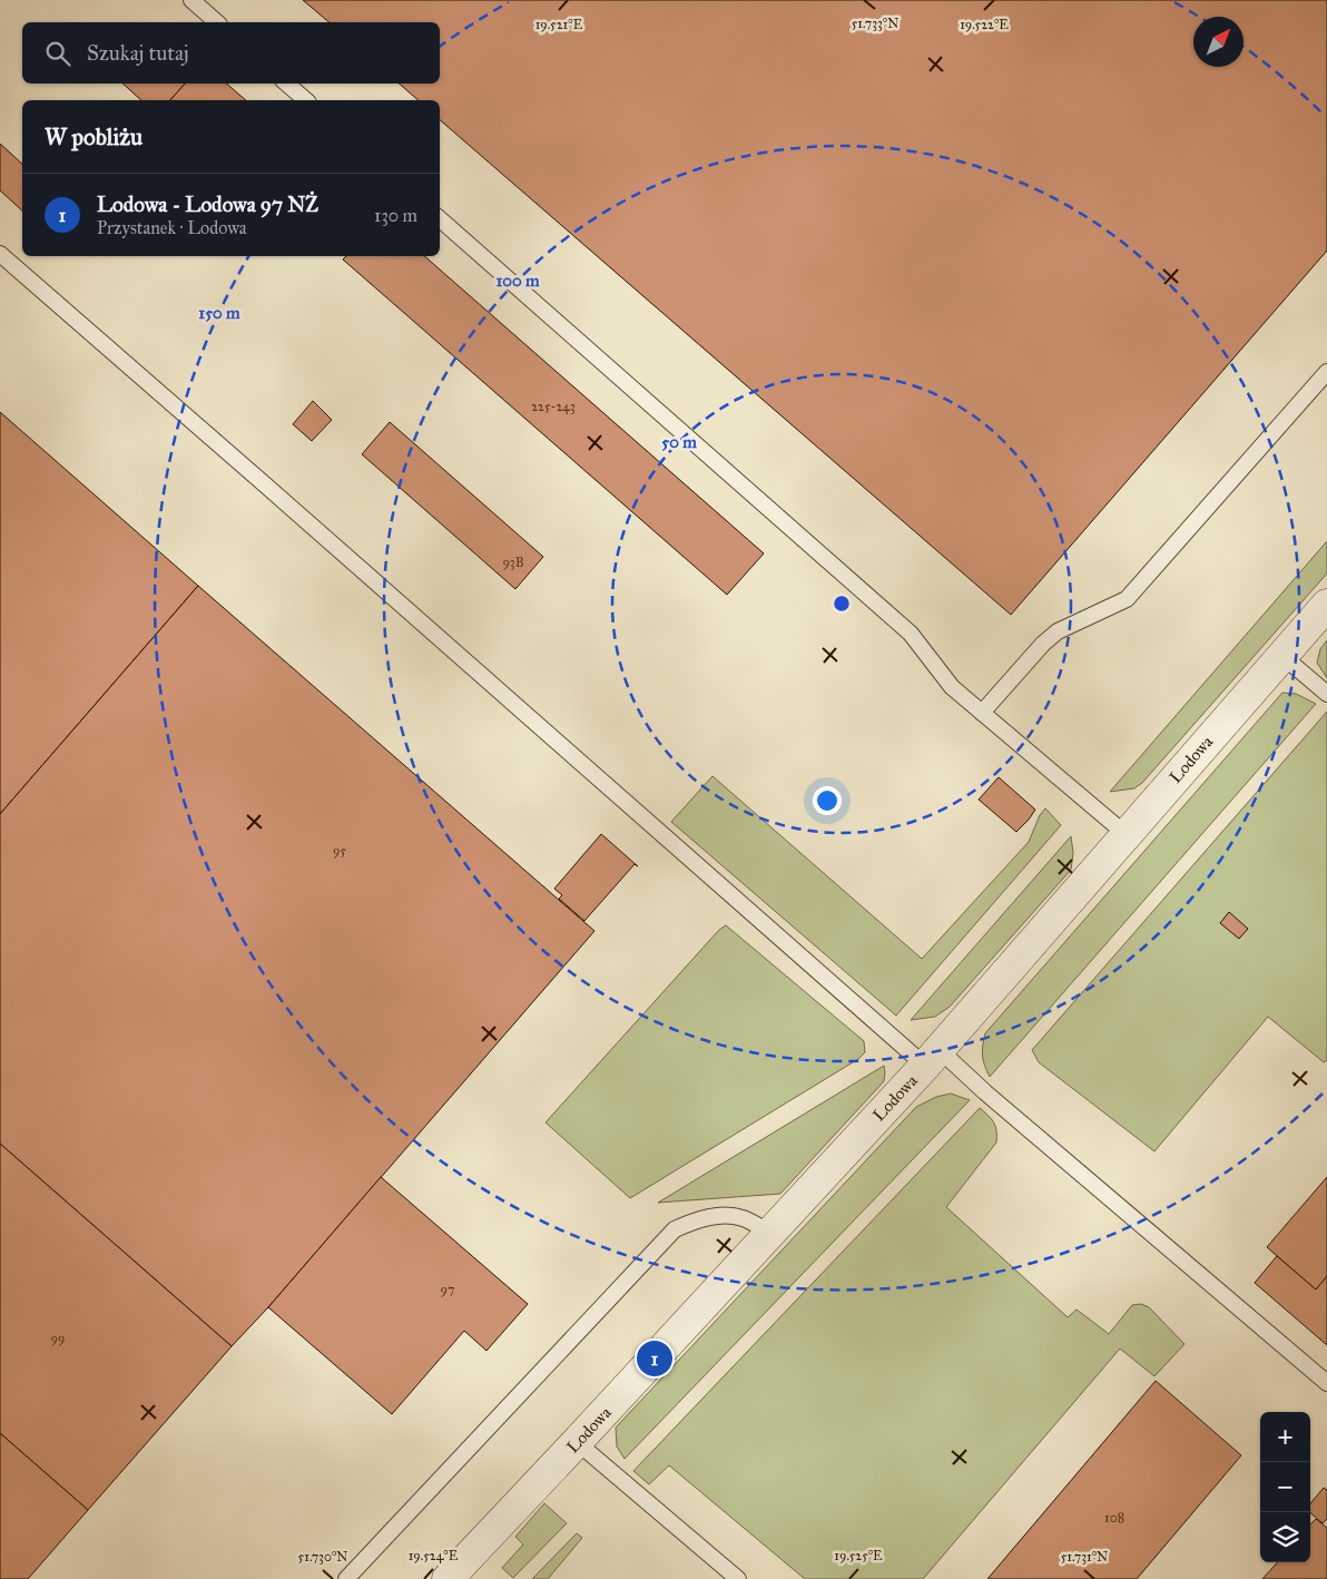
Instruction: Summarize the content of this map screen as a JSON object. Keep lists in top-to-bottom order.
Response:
{
  "streets": {
    "street": ["Lodowa"]
  },
  "house_numbers": [
    "225-243",
    "93B",
    "95",
    "97",
    "99",
    "108"
  ],
  "north": "top right",
  "page": {
    "search": "Szukaj tutaj",
    "heading": "W pobliżu",
    "list": [
      {
        "mark": "1",
        "name": "Lodowa - Lodowa 97 NŻ",
        "note": "Przystanek · Lodowa",
        "value": "130 m"
      }
    ],
    "pins": "1",
    "map_buttons": ["+", "−"]
  },
  "coordinates": [
    "51.733°N",
    "19.521°E",
    "19.522°E",
    "19.524°E",
    "19.525°E",
    "51.730°N",
    "51.731°N"
  ],
  "rings": ["100 m", "150 m", "50 m"]
}
